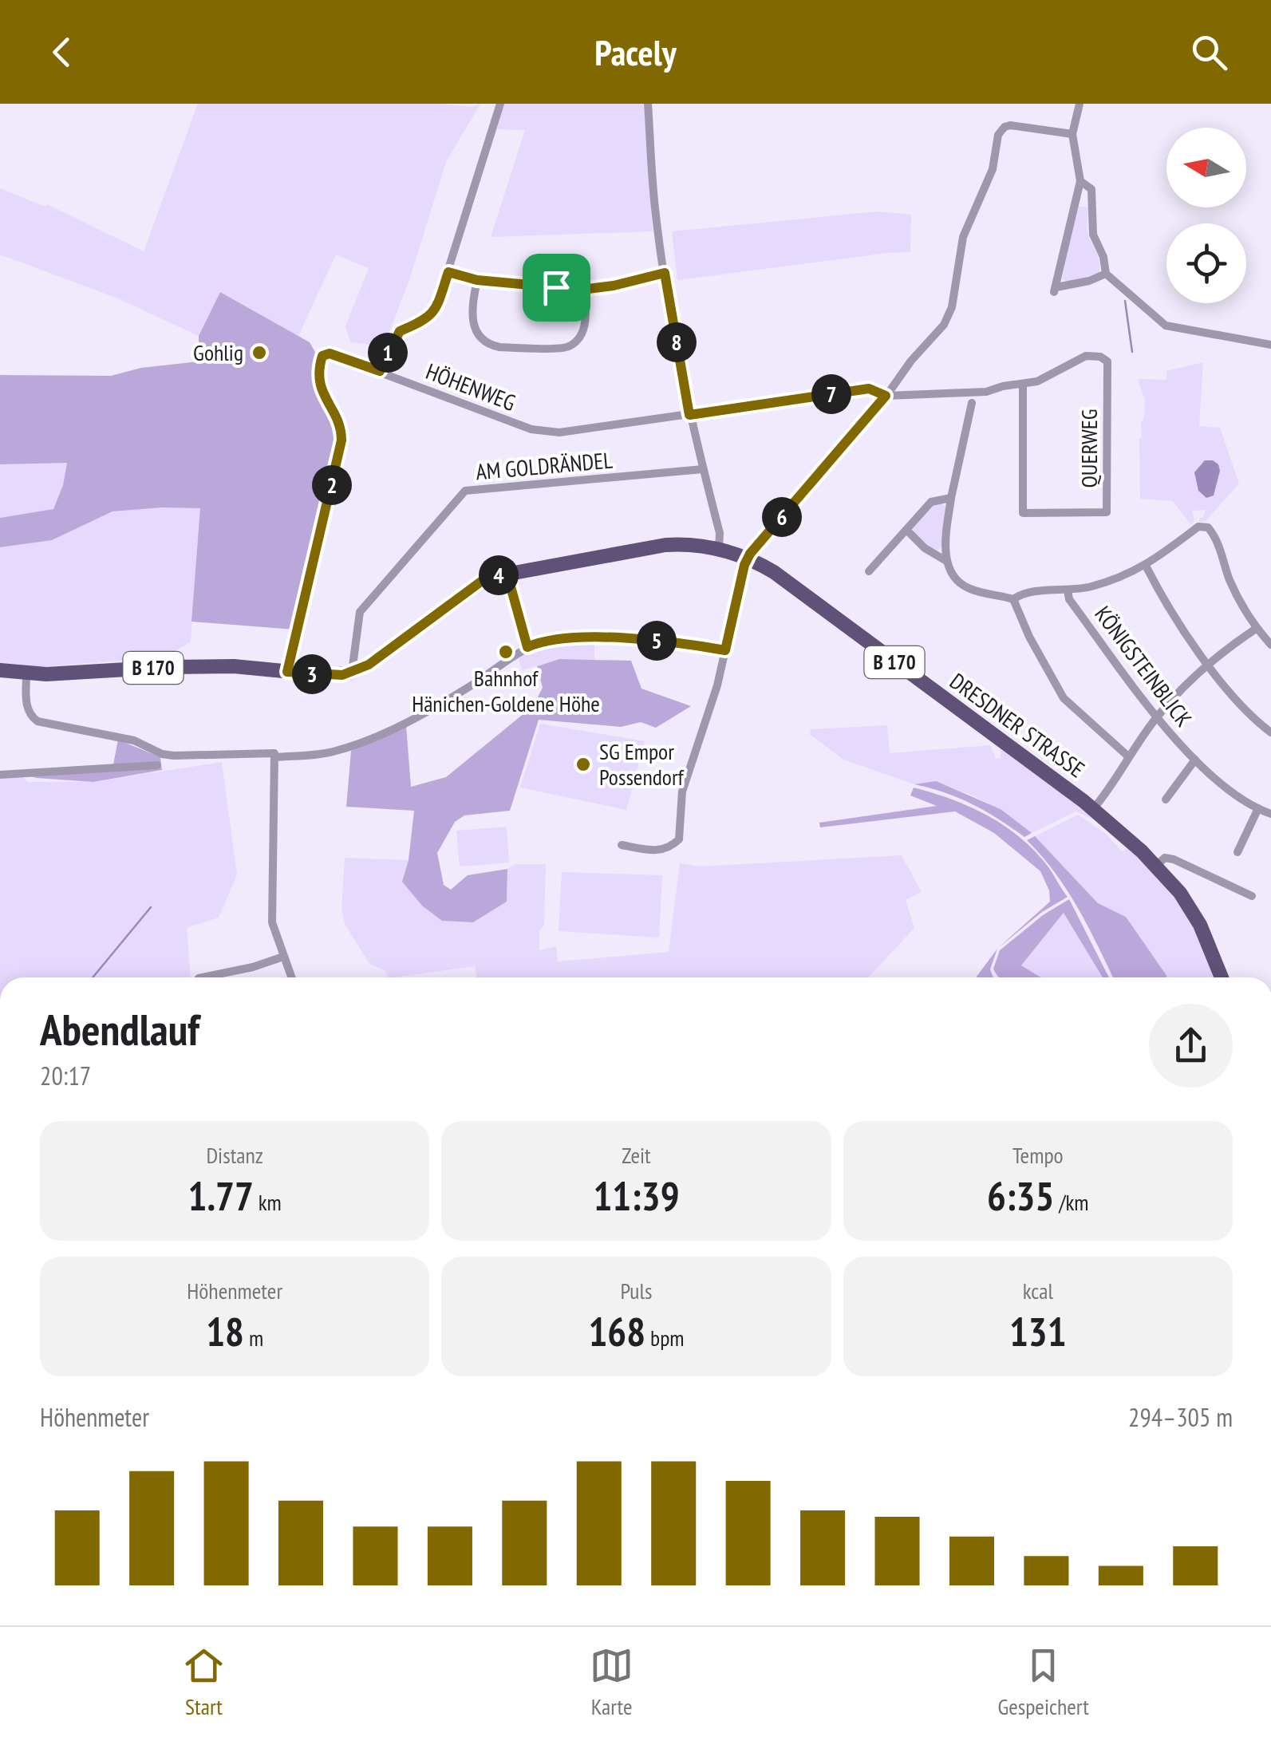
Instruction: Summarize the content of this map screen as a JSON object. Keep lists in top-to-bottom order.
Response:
{
  "streets": {
    "main road": ["B 170", "DRESDNER STRASSE"],
    "street": [
      "HÖHENWEG",
      "QUERWEG",
      "AM GOLDRÄNDEL",
      "KÖNIGSTEINBLICK"
    ]
  },
  "crossings": [
    ["HÖHENWEG", "QUERWEG"],
    ["HÖHENWEG", "B 170"],
    ["AM GOLDRÄNDEL", "B 170"],
    ["AM GOLDRÄNDEL", "DRESDNER STRASSE"],
    ["B 170", "DRESDNER STRASSE"]
  ],
  "places": ["Gohlig", "Bahnhof Hänichen-Goldene Höhe", "SG Empor Possendorf"],
  "north": "left",
  "page": {
    "header": "Pacely",
    "pins": [
      "8",
      "1",
      "7",
      "2",
      "6",
      "4",
      "5",
      "3"
    ],
    "heading": ["Abendlauf", "20:17"],
    "stats": [
      ["Distanz", "1.77 km"],
      ["Zeit", "11:39"],
      ["Tempo", "6:35 /km"],
      ["Höhenmeter", "18 m"],
      ["Puls", "168 bpm"],
      ["kcal", "131"]
    ],
    "chart": ["Höhenmeter", "294–305 m"],
    "tabs": ["Start", "Karte", "Gespeichert"]
  }
}
